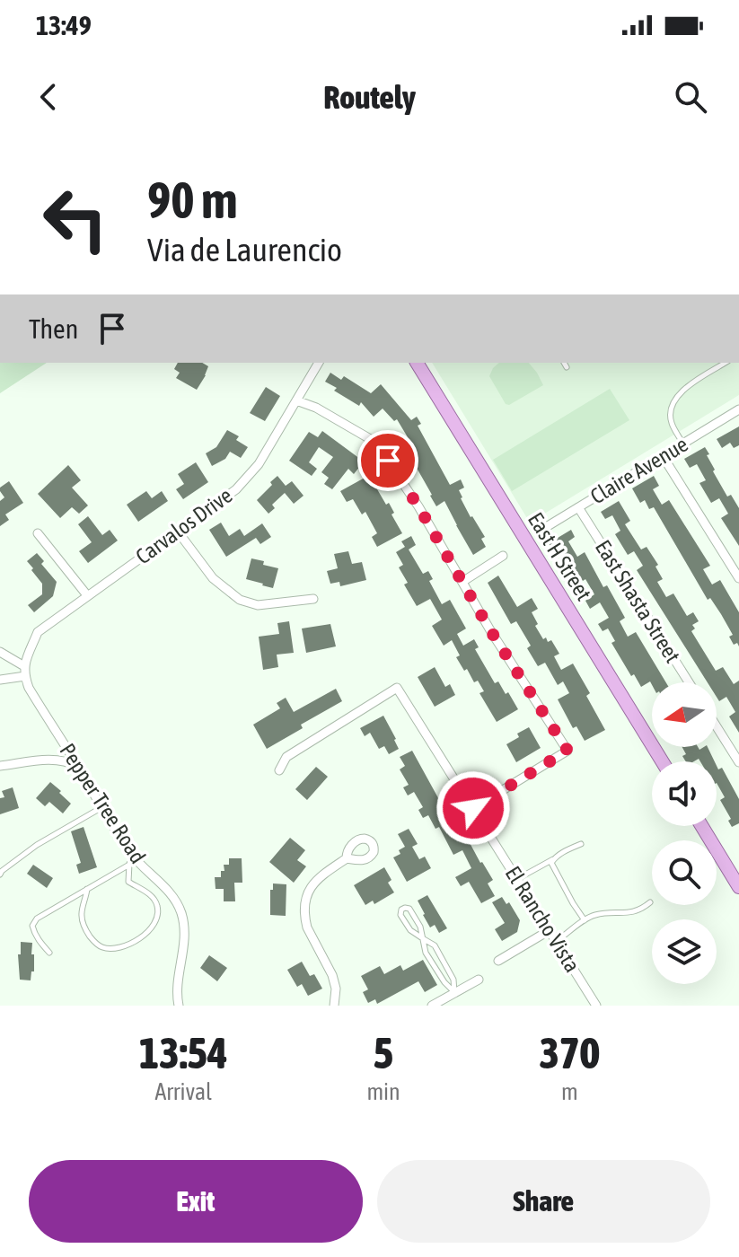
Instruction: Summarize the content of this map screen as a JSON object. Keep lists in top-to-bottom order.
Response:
{
  "streets": {
    "main road": ["East H Street"],
    "street": [
      "Claire Avenue",
      "Carvalos Drive",
      "East Shasta Street",
      "Pepper Tree Road",
      "El Rancho Vista"
    ]
  },
  "crossings": [
    ["Claire Avenue", "East Shasta Street"],
    ["Carvalos Drive", "Pepper Tree Road"]
  ],
  "north": "left",
  "page": {
    "status": "13:49",
    "header": "Routely",
    "turn": ["90 m", "Via de Laurencio"],
    "then": "Then",
    "eta": [
      "13:54",
      "Arrival",
      "5",
      "min",
      "370",
      "m"
    ],
    "buttons": ["Exit", "Share"]
  }
}
